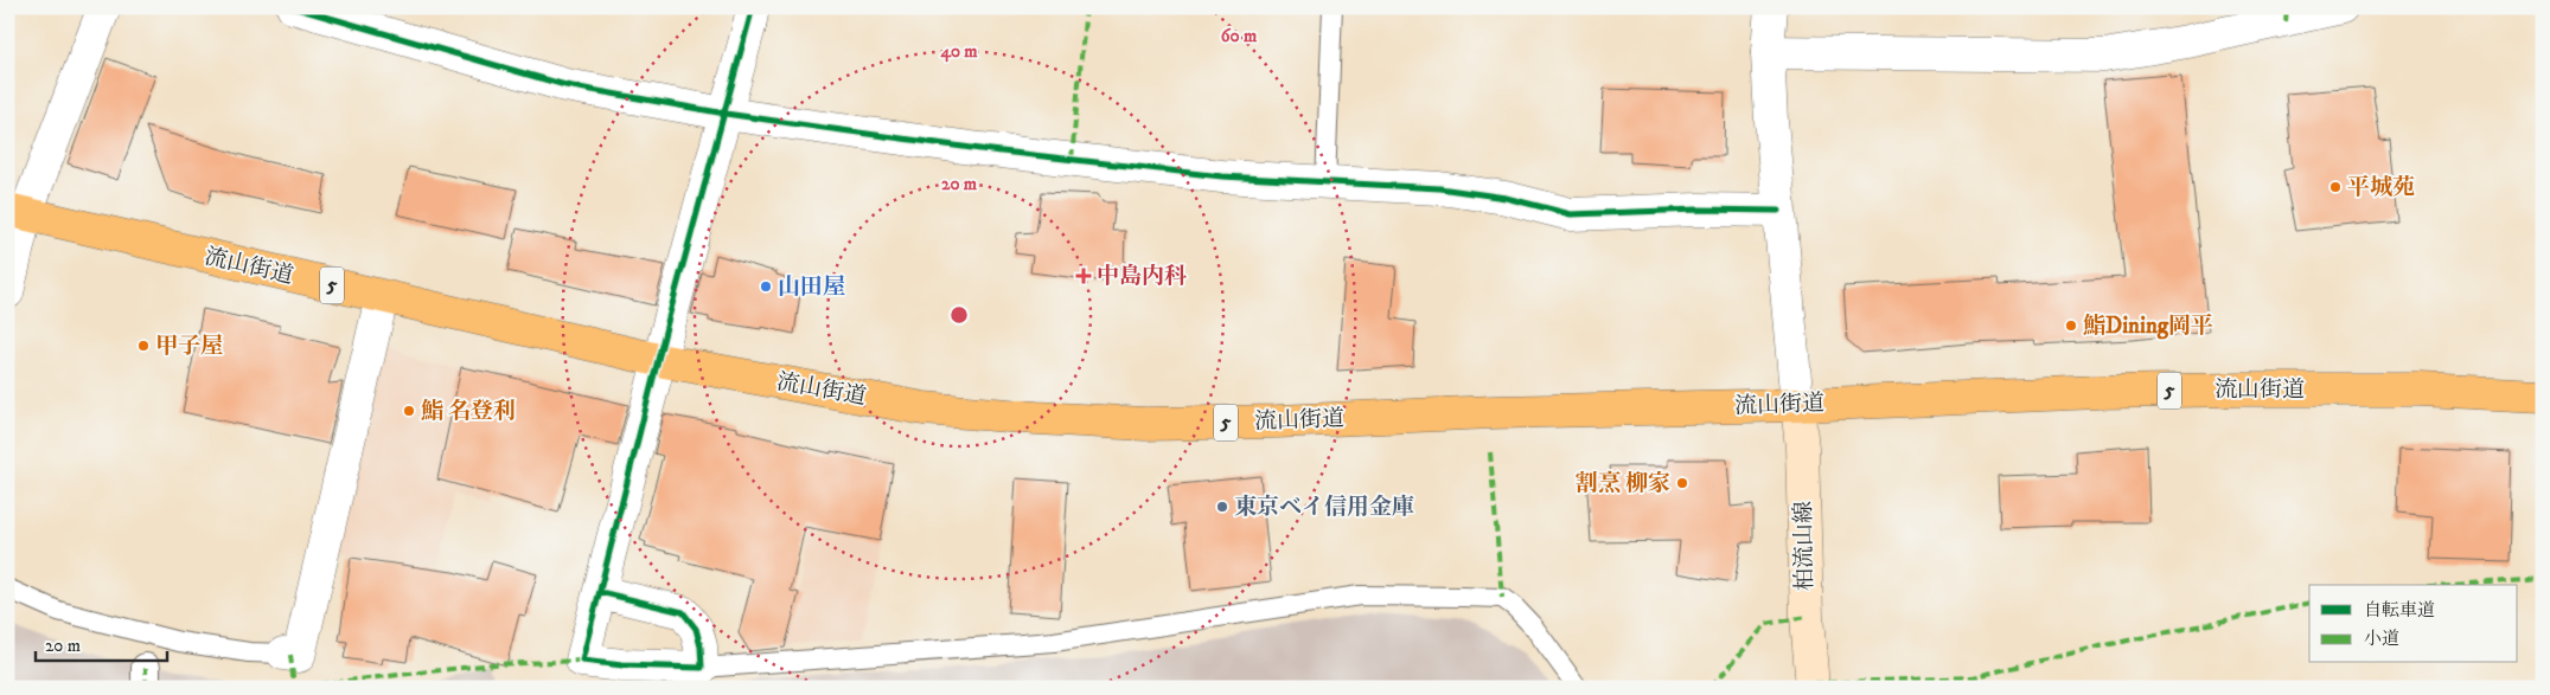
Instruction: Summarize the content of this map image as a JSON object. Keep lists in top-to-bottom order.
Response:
{
  "streets": {
    "main road": ["流山街道", "5", "柏流山線"]
  },
  "crossings": [
    ["流山街道", "柏流山線"]
  ],
  "places": {
    "other": [
      "平城苑",
      "山田屋",
      "鮨Dining岡平",
      "甲子屋",
      "鮨 名登利",
      "割烹 柳家",
      "東京ベイ信用金庫"
    ],
    "health": ["中島内科"]
  },
  "legend": ["自転車道", "小道"],
  "scale_bar": "20 m",
  "rings": ["60 m", "40 m", "20 m"]
}
